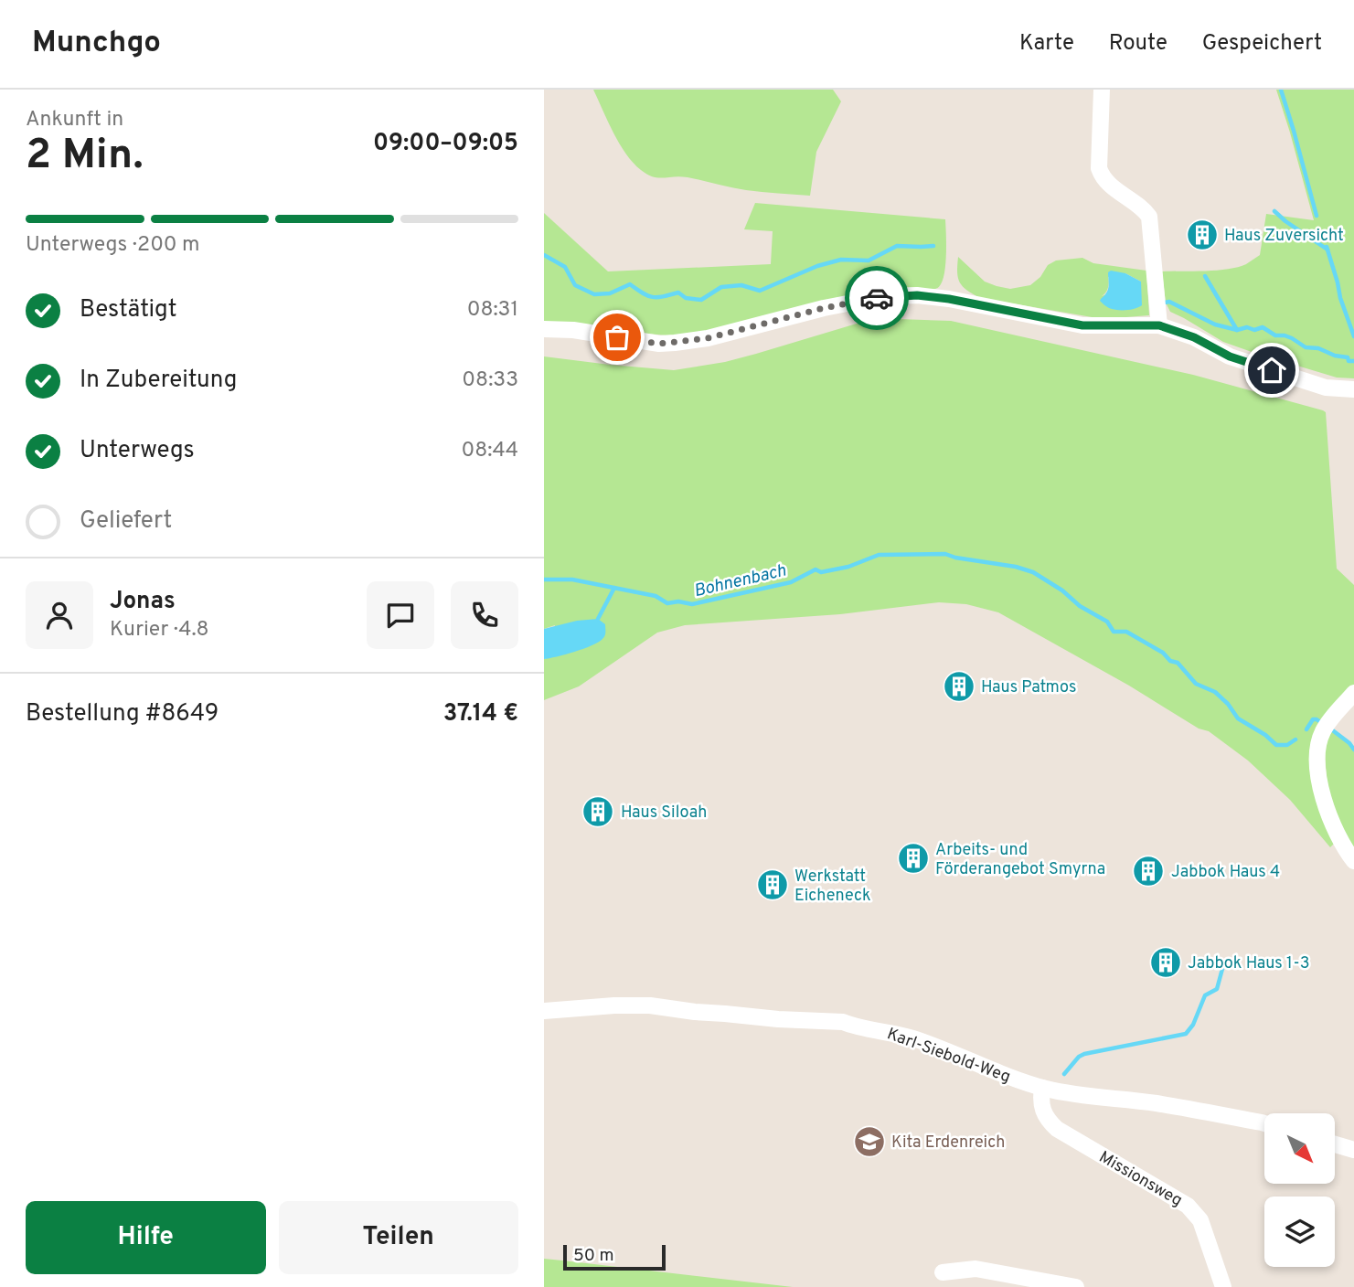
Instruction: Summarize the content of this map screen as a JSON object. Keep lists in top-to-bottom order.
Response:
{
  "streets": {
    "street": ["Karl-Siebold-Weg", "Missionsweg"]
  },
  "crossings": [
    ["Karl-Siebold-Weg", "Missionsweg"]
  ],
  "water": ["Bohnenbach"],
  "places": {
    "building": [
      "Haus Zuversicht",
      "Haus Patmos",
      "Haus Siloah",
      "Arbeits- und Förderangebot Smyrna",
      "Jabbok Haus 4",
      "Werkstatt Eicheneck",
      "Jabbok Haus 1-3"
    ],
    "school or university": ["Kita Erdenreich"]
  },
  "scale_bar": "50 m",
  "north": "bottom right",
  "page": {
    "header": "Munchgo",
    "nav": ["Karte", "Route", "Gespeichert"],
    "heading": ["2 Min.", "Ankunft in", "09:00–09:05"],
    "panel": [
      "Jonas",
      "Kurier · 4.8",
      "Bestellung #8649",
      "37.14 €"
    ],
    "bar": "Unterwegs · 200 m",
    "list": [
      ["Bestätigt", "08:31"],
      ["In Zubereitung", "08:33"],
      ["Unterwegs", "08:44"],
      "Geliefert"
    ],
    "buttons": ["Hilfe", "Teilen"],
    "scale": "50 m"
  }
}
